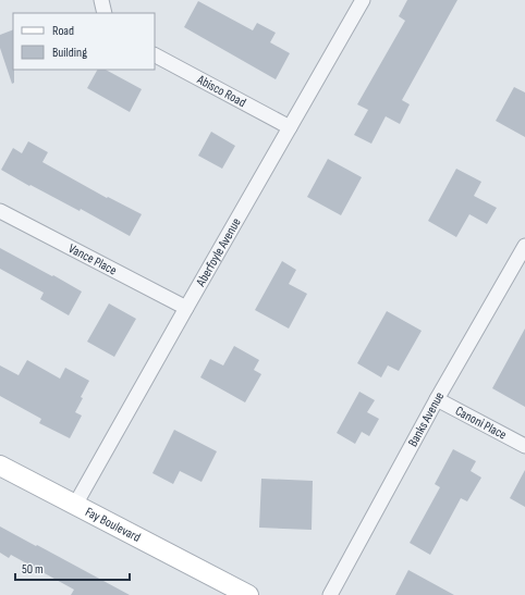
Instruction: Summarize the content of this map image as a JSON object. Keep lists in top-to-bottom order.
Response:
{
  "streets": {
    "street": [
      "Abisco Road",
      "Aberfoyle Avenue",
      "Vance Place",
      "Banks Avenue",
      "Canoni Place",
      "Fay Boulevard"
    ]
  },
  "crossings": [
    ["Abisco Road", "Aberfoyle Avenue"],
    ["Aberfoyle Avenue", "Vance Place"],
    ["Aberfoyle Avenue", "Fay Boulevard"],
    ["Banks Avenue", "Canoni Place"]
  ],
  "legend": ["Road", "Building"],
  "scale_bar": "50 m"
}
